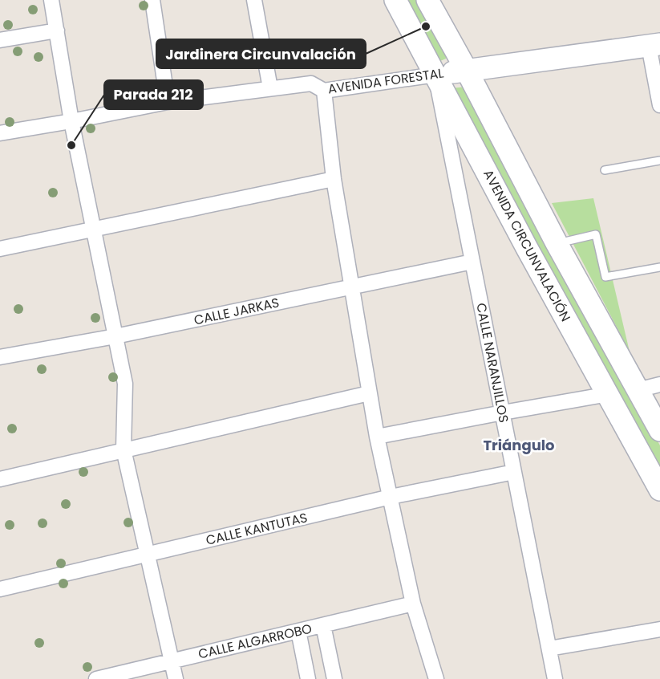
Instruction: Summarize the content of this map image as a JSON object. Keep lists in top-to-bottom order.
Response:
{
  "streets": {
    "main road": ["AVENIDA FORESTAL", "AVENIDA CIRCUNVALACIÓN"],
    "street": [
      "CALLE JARKAS",
      "CALLE NARANJILLOS",
      "CALLE KANTUTAS",
      "CALLE ALGARROBO"
    ]
  },
  "crossings": [
    ["AVENIDA FORESTAL", "AVENIDA CIRCUNVALACIÓN"],
    ["AVENIDA FORESTAL", "CALLE NARANJILLOS"],
    ["AVENIDA CIRCUNVALACIÓN", "CALLE NARANJILLOS"],
    ["CALLE JARKAS", "CALLE NARANJILLOS"],
    ["CALLE NARANJILLOS", "CALLE KANTUTAS"]
  ],
  "districts": ["Triángulo"],
  "places": ["Jardinera Circunvalación", "Parada 212"]
}
